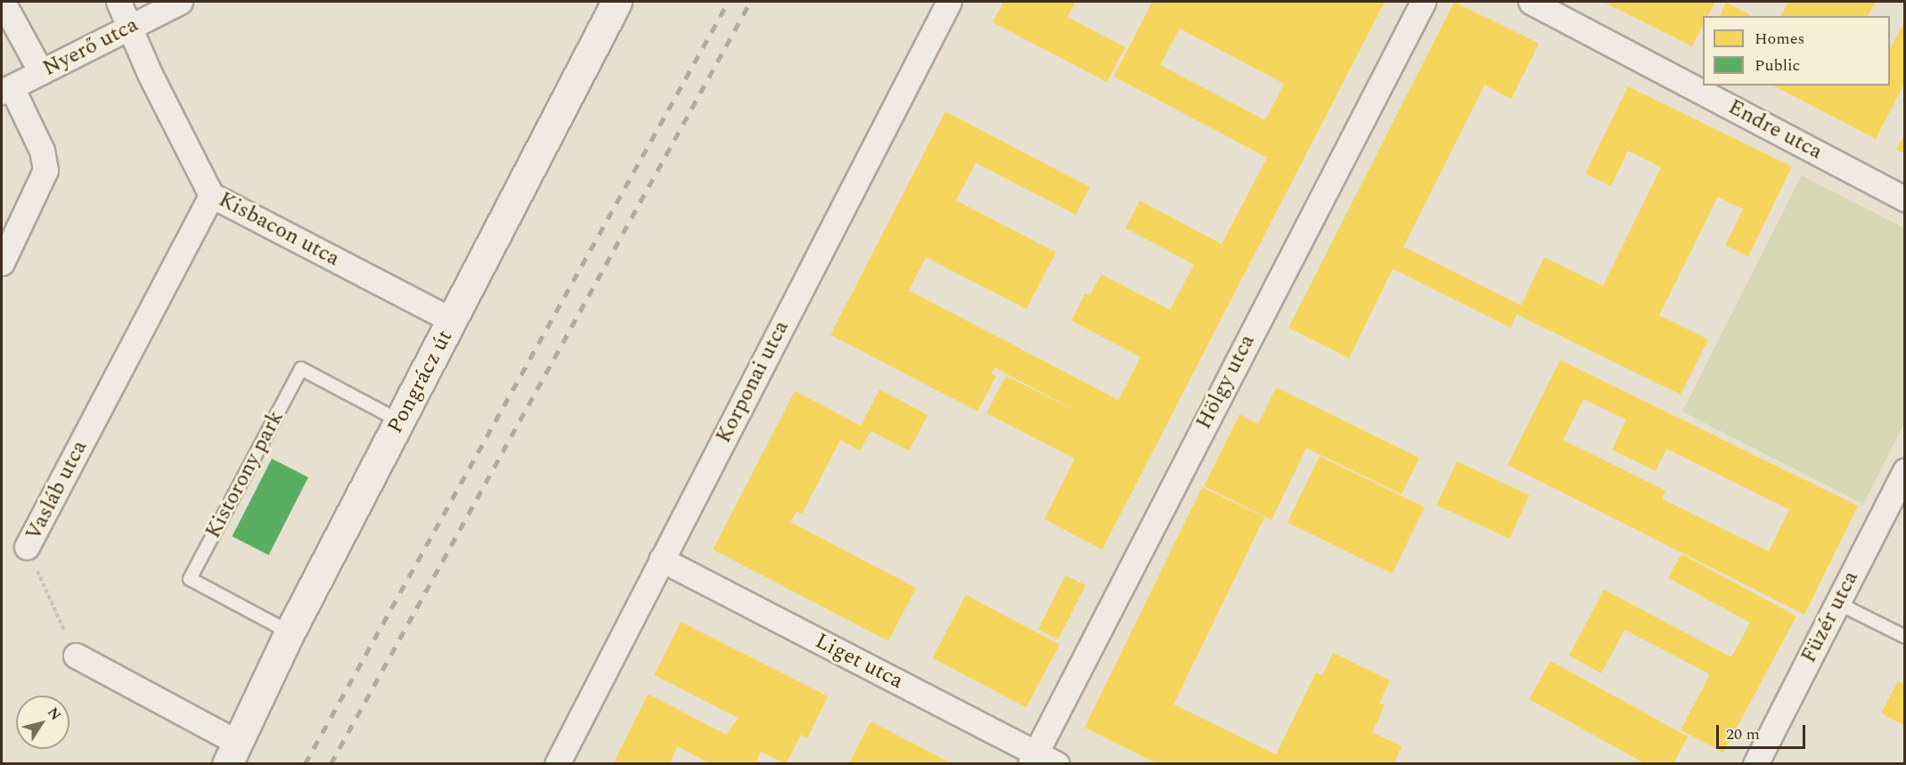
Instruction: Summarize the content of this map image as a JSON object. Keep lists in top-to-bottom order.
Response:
{
  "streets": {
    "street": [
      "Nyerő utca",
      "Endre utca",
      "Kisbacon utca",
      "Pongrácz út",
      "Korponai utca",
      "Hölgy utca",
      "Vasláb utca",
      "Füzér utca",
      "Liget utca"
    ],
    "lane": ["Kistorony park"]
  },
  "crossings": [
    ["Nyerő utca", "Kisbacon utca"],
    ["Kisbacon utca", "Pongrácz út"],
    ["Kisbacon utca", "Vasláb utca"],
    ["Pongrácz út", "Kistorony park"],
    ["Korponai utca", "Liget utca"],
    ["Hölgy utca", "Liget utca"]
  ],
  "legend": ["Homes", "Public"],
  "scale_bar": "20 m",
  "north": "top right"
}
